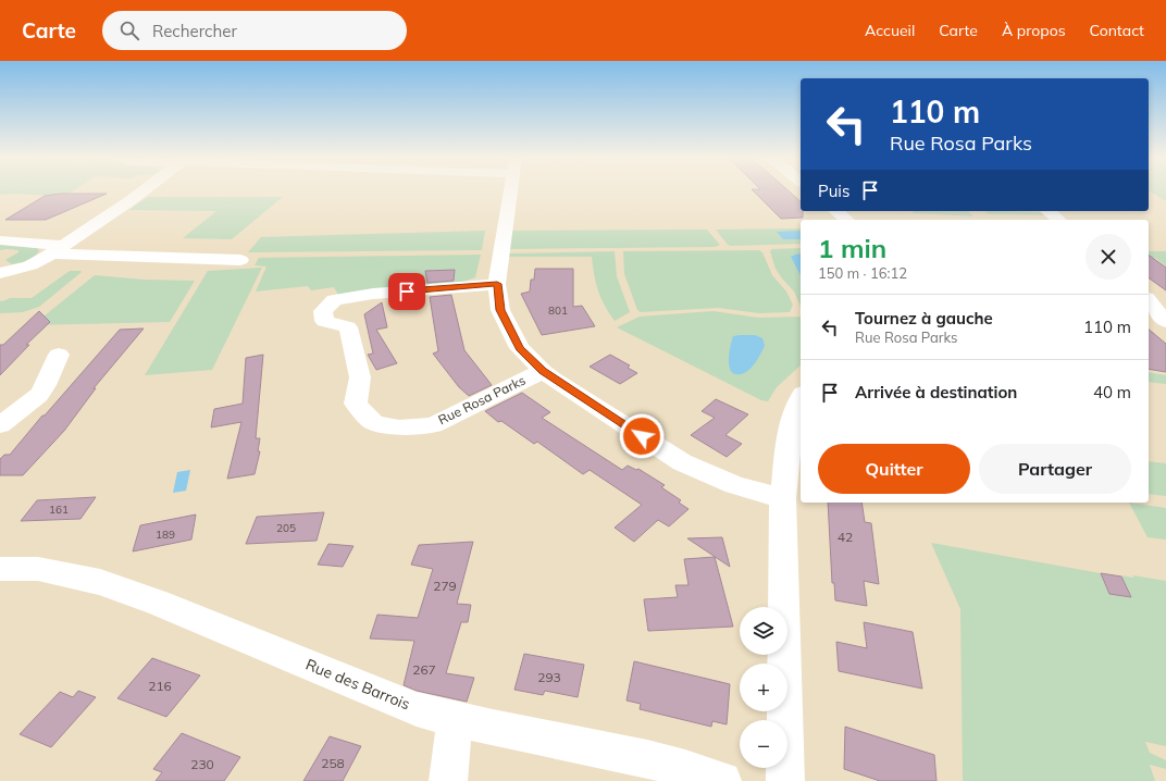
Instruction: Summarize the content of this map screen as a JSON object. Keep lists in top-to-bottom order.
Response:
{
  "streets": {
    "street": ["Rue Rosa Parks", "Rue des Barrois"]
  },
  "house_numbers": [
    "801",
    "161",
    "205",
    "189",
    "42",
    "279",
    "267",
    "293",
    "216",
    "258",
    "230"
  ],
  "page": {
    "header": "Carte",
    "search": "Rechercher",
    "nav": [
      "Accueil",
      "Carte",
      "À propos",
      "Contact"
    ],
    "turn": ["110 m", "Rue Rosa Parks"],
    "then": "Puis",
    "heading": ["1 min", "150 m · 16:12"],
    "list": [
      {
        "name": "Tournez à gauche",
        "note": "Rue Rosa Parks",
        "value": "110 m"
      },
      {
        "name": "Arrivée à destination",
        "value": "40 m"
      }
    ],
    "buttons": ["Quitter", "Partager"],
    "map_buttons": ["+", "−"]
  }
}
